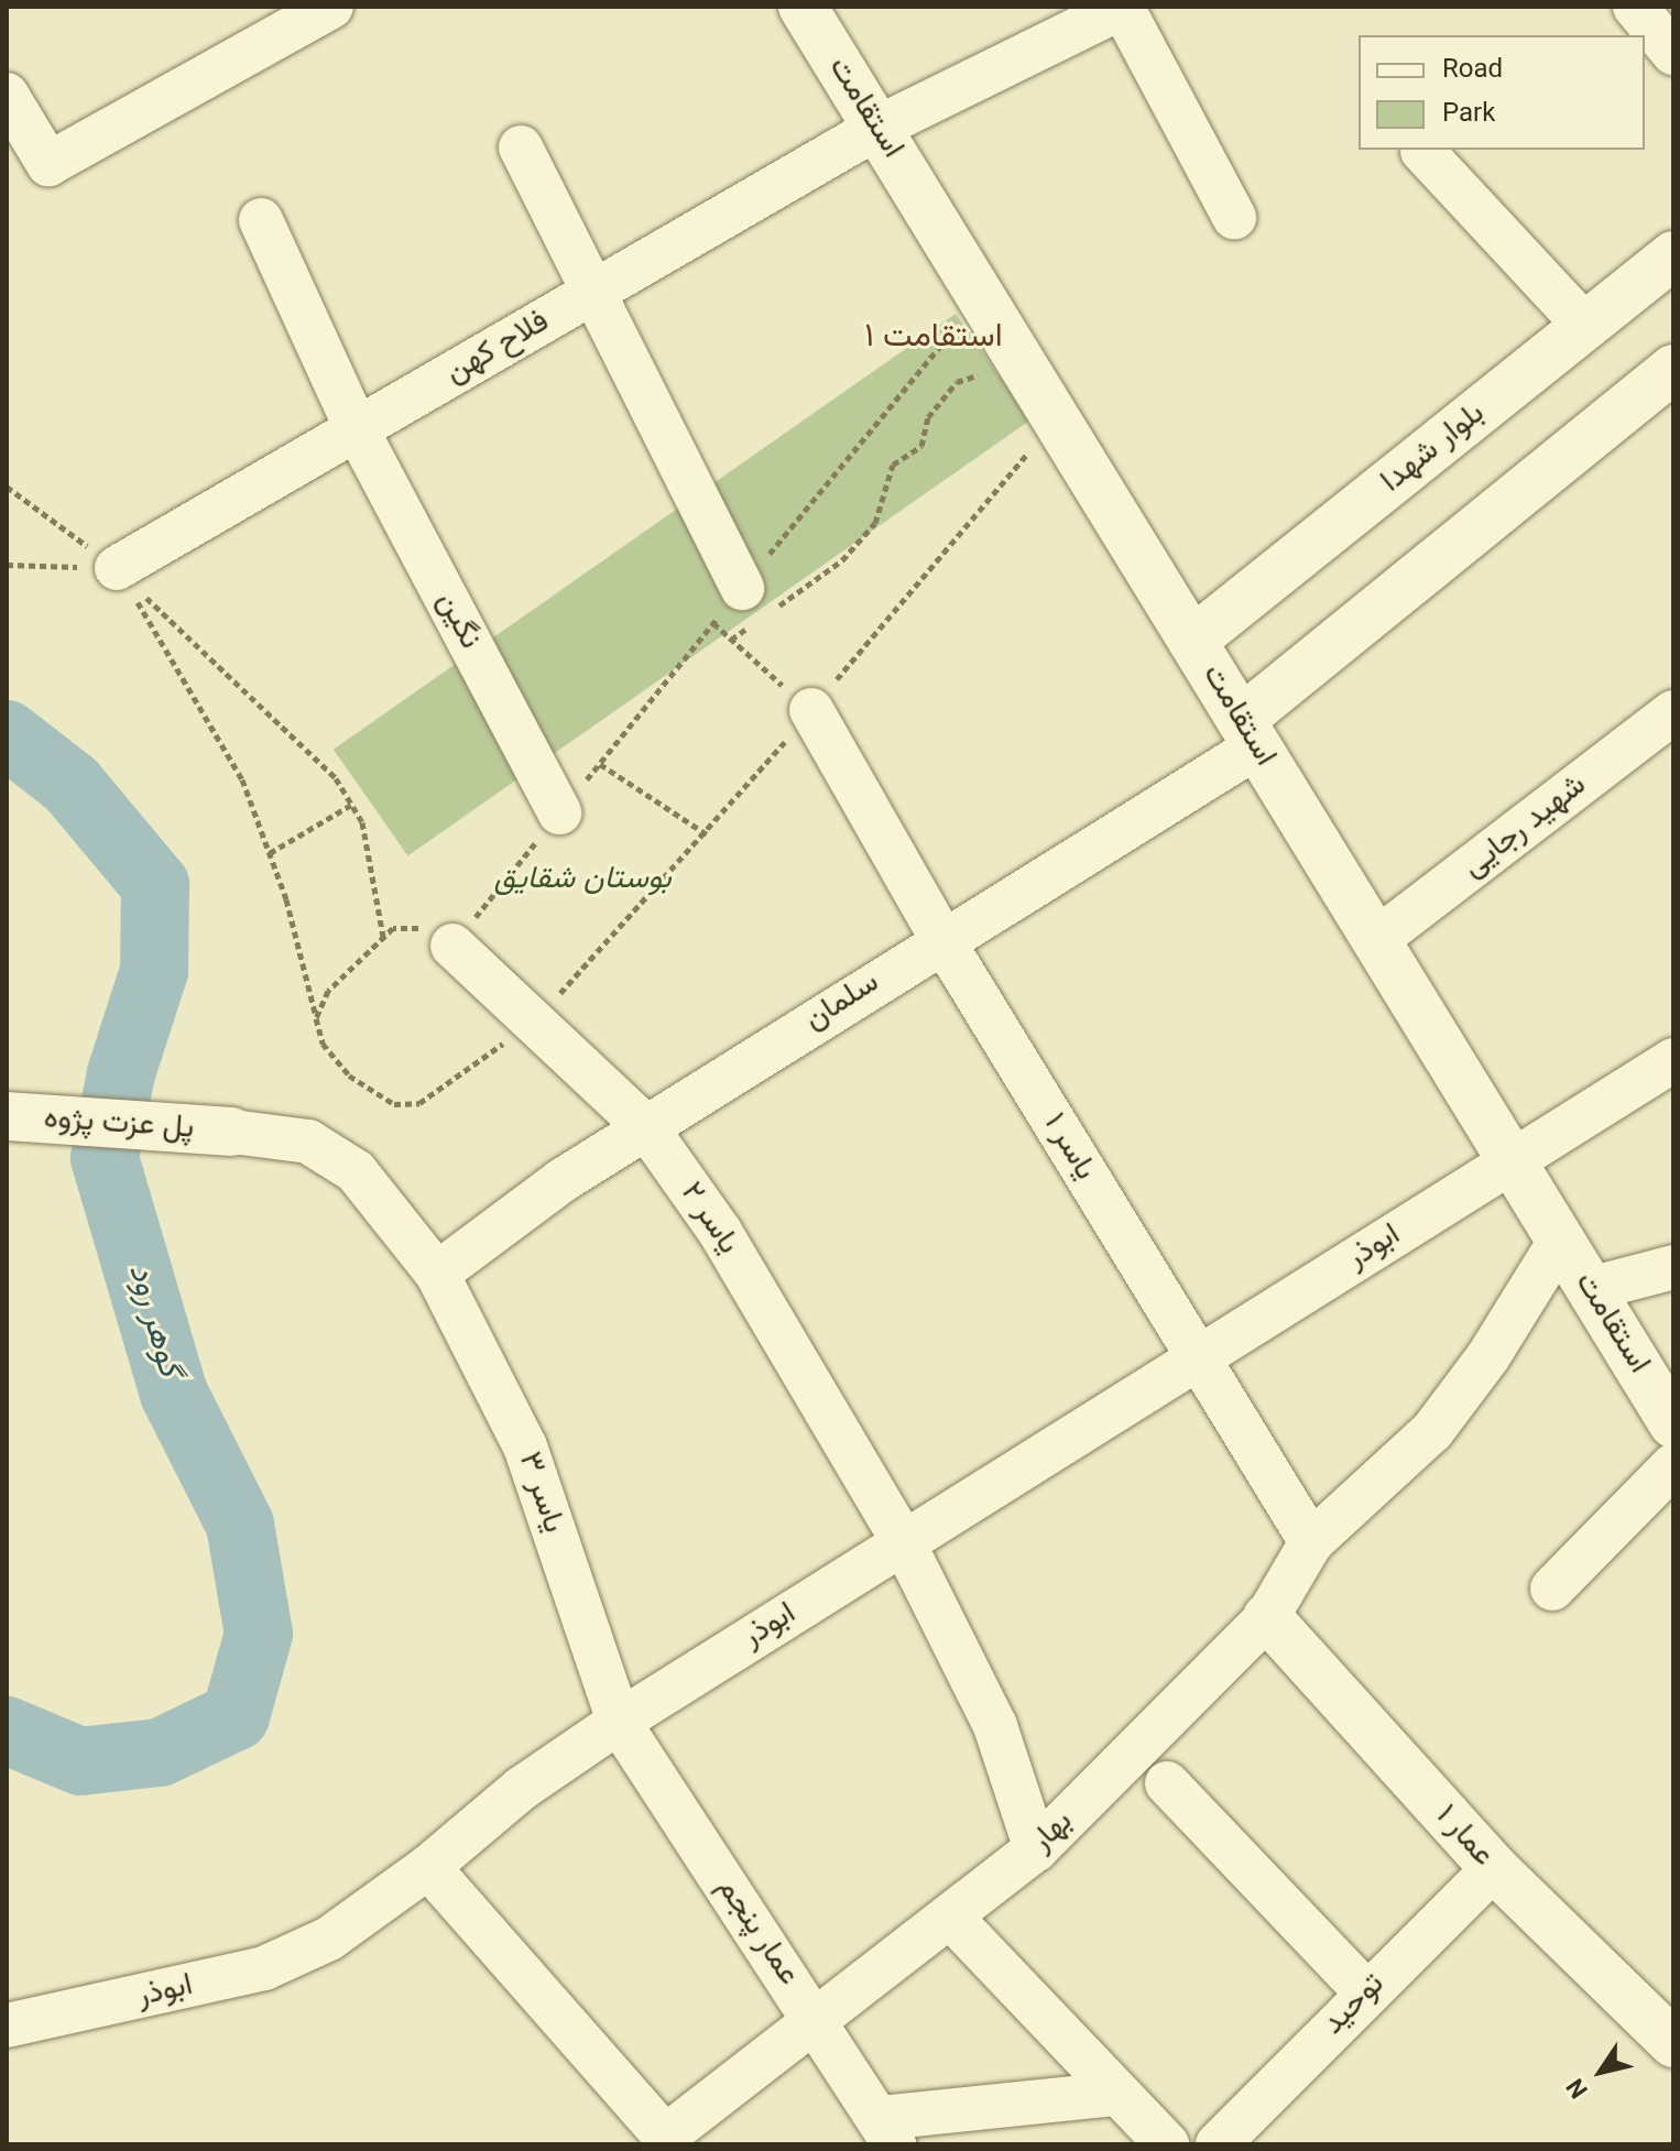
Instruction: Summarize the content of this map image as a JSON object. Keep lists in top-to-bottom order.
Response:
{
  "streets": {
    "main road": [
      "استقامت",
      "بلوار شهدا",
      "پل عزت پژوه",
      "عمار ۱"
    ],
    "street": [
      "فلاح کهن",
      "نگین",
      "شهید رجایی",
      "سلمان",
      "یاسر ۱",
      "یاسر ۲",
      "ابوذر",
      "یاسر ۳",
      "بهار",
      "عمار پنجم",
      "توحید"
    ]
  },
  "crossings": [
    ["استقامت", "فلاح کهن"],
    ["استقامت", "بلوار شهدا"],
    ["استقامت", "شهید رجایی"],
    ["استقامت", "سلمان"],
    ["استقامت", "ابوذر"],
    ["استقامت", "بهار"],
    ["فلاح کهن", "نگین"],
    ["سلمان", "یاسر ۱"],
    ["سلمان", "یاسر ۲"],
    ["سلمان", "یاسر ۳"],
    ["پل عزت پژوه", "یاسر ۳"],
    ["یاسر ۱", "ابوذر"],
    ["یاسر ۲", "ابوذر"],
    ["یاسر ۲", "بهار"],
    ["ابوذر", "یاسر ۳"],
    ["ابوذر", "بهار"],
    ["ابوذر", "عمار پنجم"],
    ["یاسر ۳", "عمار پنجم"],
    ["بهار", "عمار ۱"],
    ["بهار", "عمار پنجم"],
    ["عمار ۱", "توحید"]
  ],
  "districts": ["استقامت ۱"],
  "water": ["گوهر رود"],
  "parks": ["بوستان شقایق"],
  "legend": ["Road", "Park"],
  "north": "bottom left"
}
